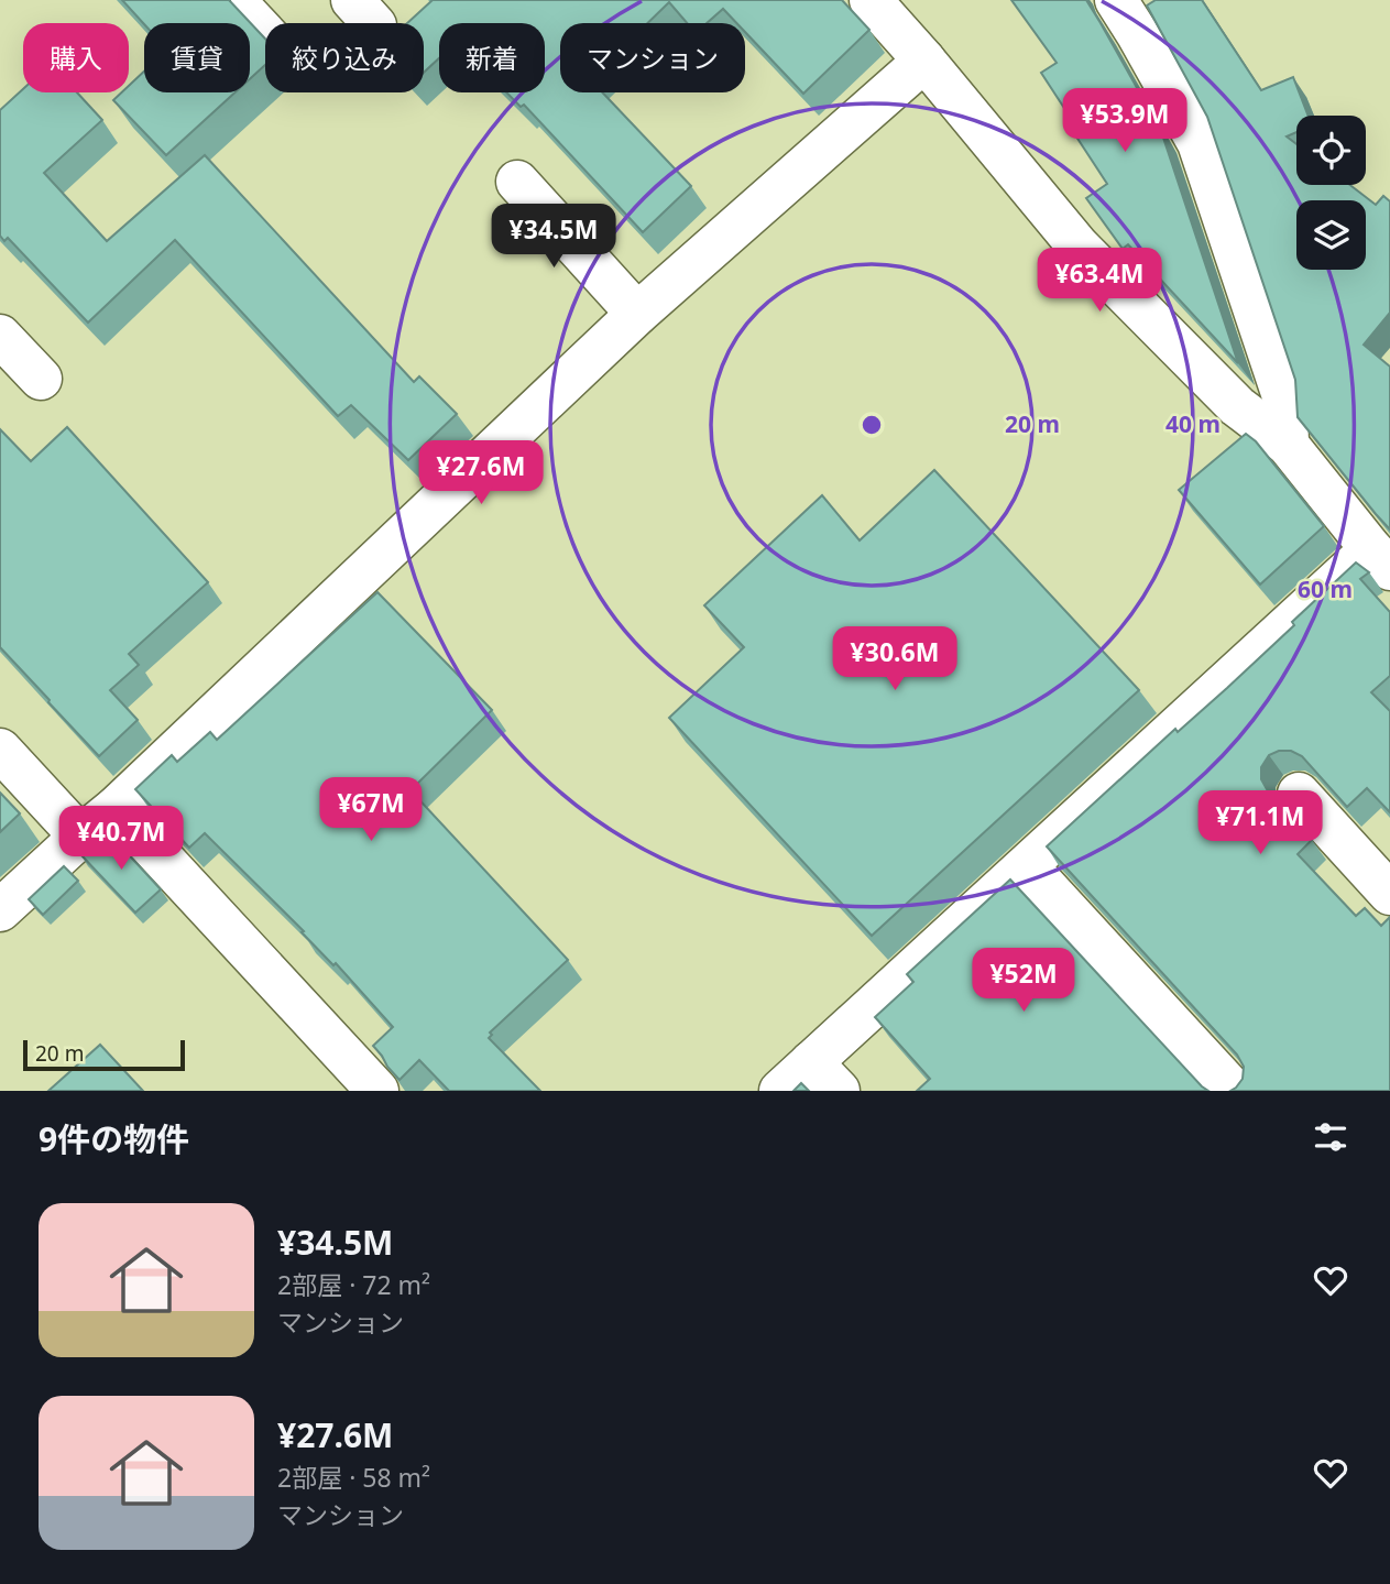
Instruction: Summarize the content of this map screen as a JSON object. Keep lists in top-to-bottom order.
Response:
{
  "scale_bar": "20 m",
  "page": {
    "chip": [
      "購入",
      "賃貸",
      "絞り込み",
      "新着",
      "マンション"
    ],
    "price": [
      "¥53.9M",
      "¥34.5M",
      "¥63.4M",
      "¥27.6M",
      "¥30.6M",
      "¥67M",
      "¥71.1M",
      "¥40.7M",
      "¥52M"
    ],
    "scale": "20 m",
    "heading": "9件の物件",
    "list": [
      {
        "name": "¥34.5M",
        "note": "2部屋 · 72 m² · マンション"
      },
      {
        "name": "¥27.6M",
        "note": "2部屋 · 58 m² · マンション"
      }
    ]
  },
  "rings": ["20 m", "40 m", "60 m"]
}
